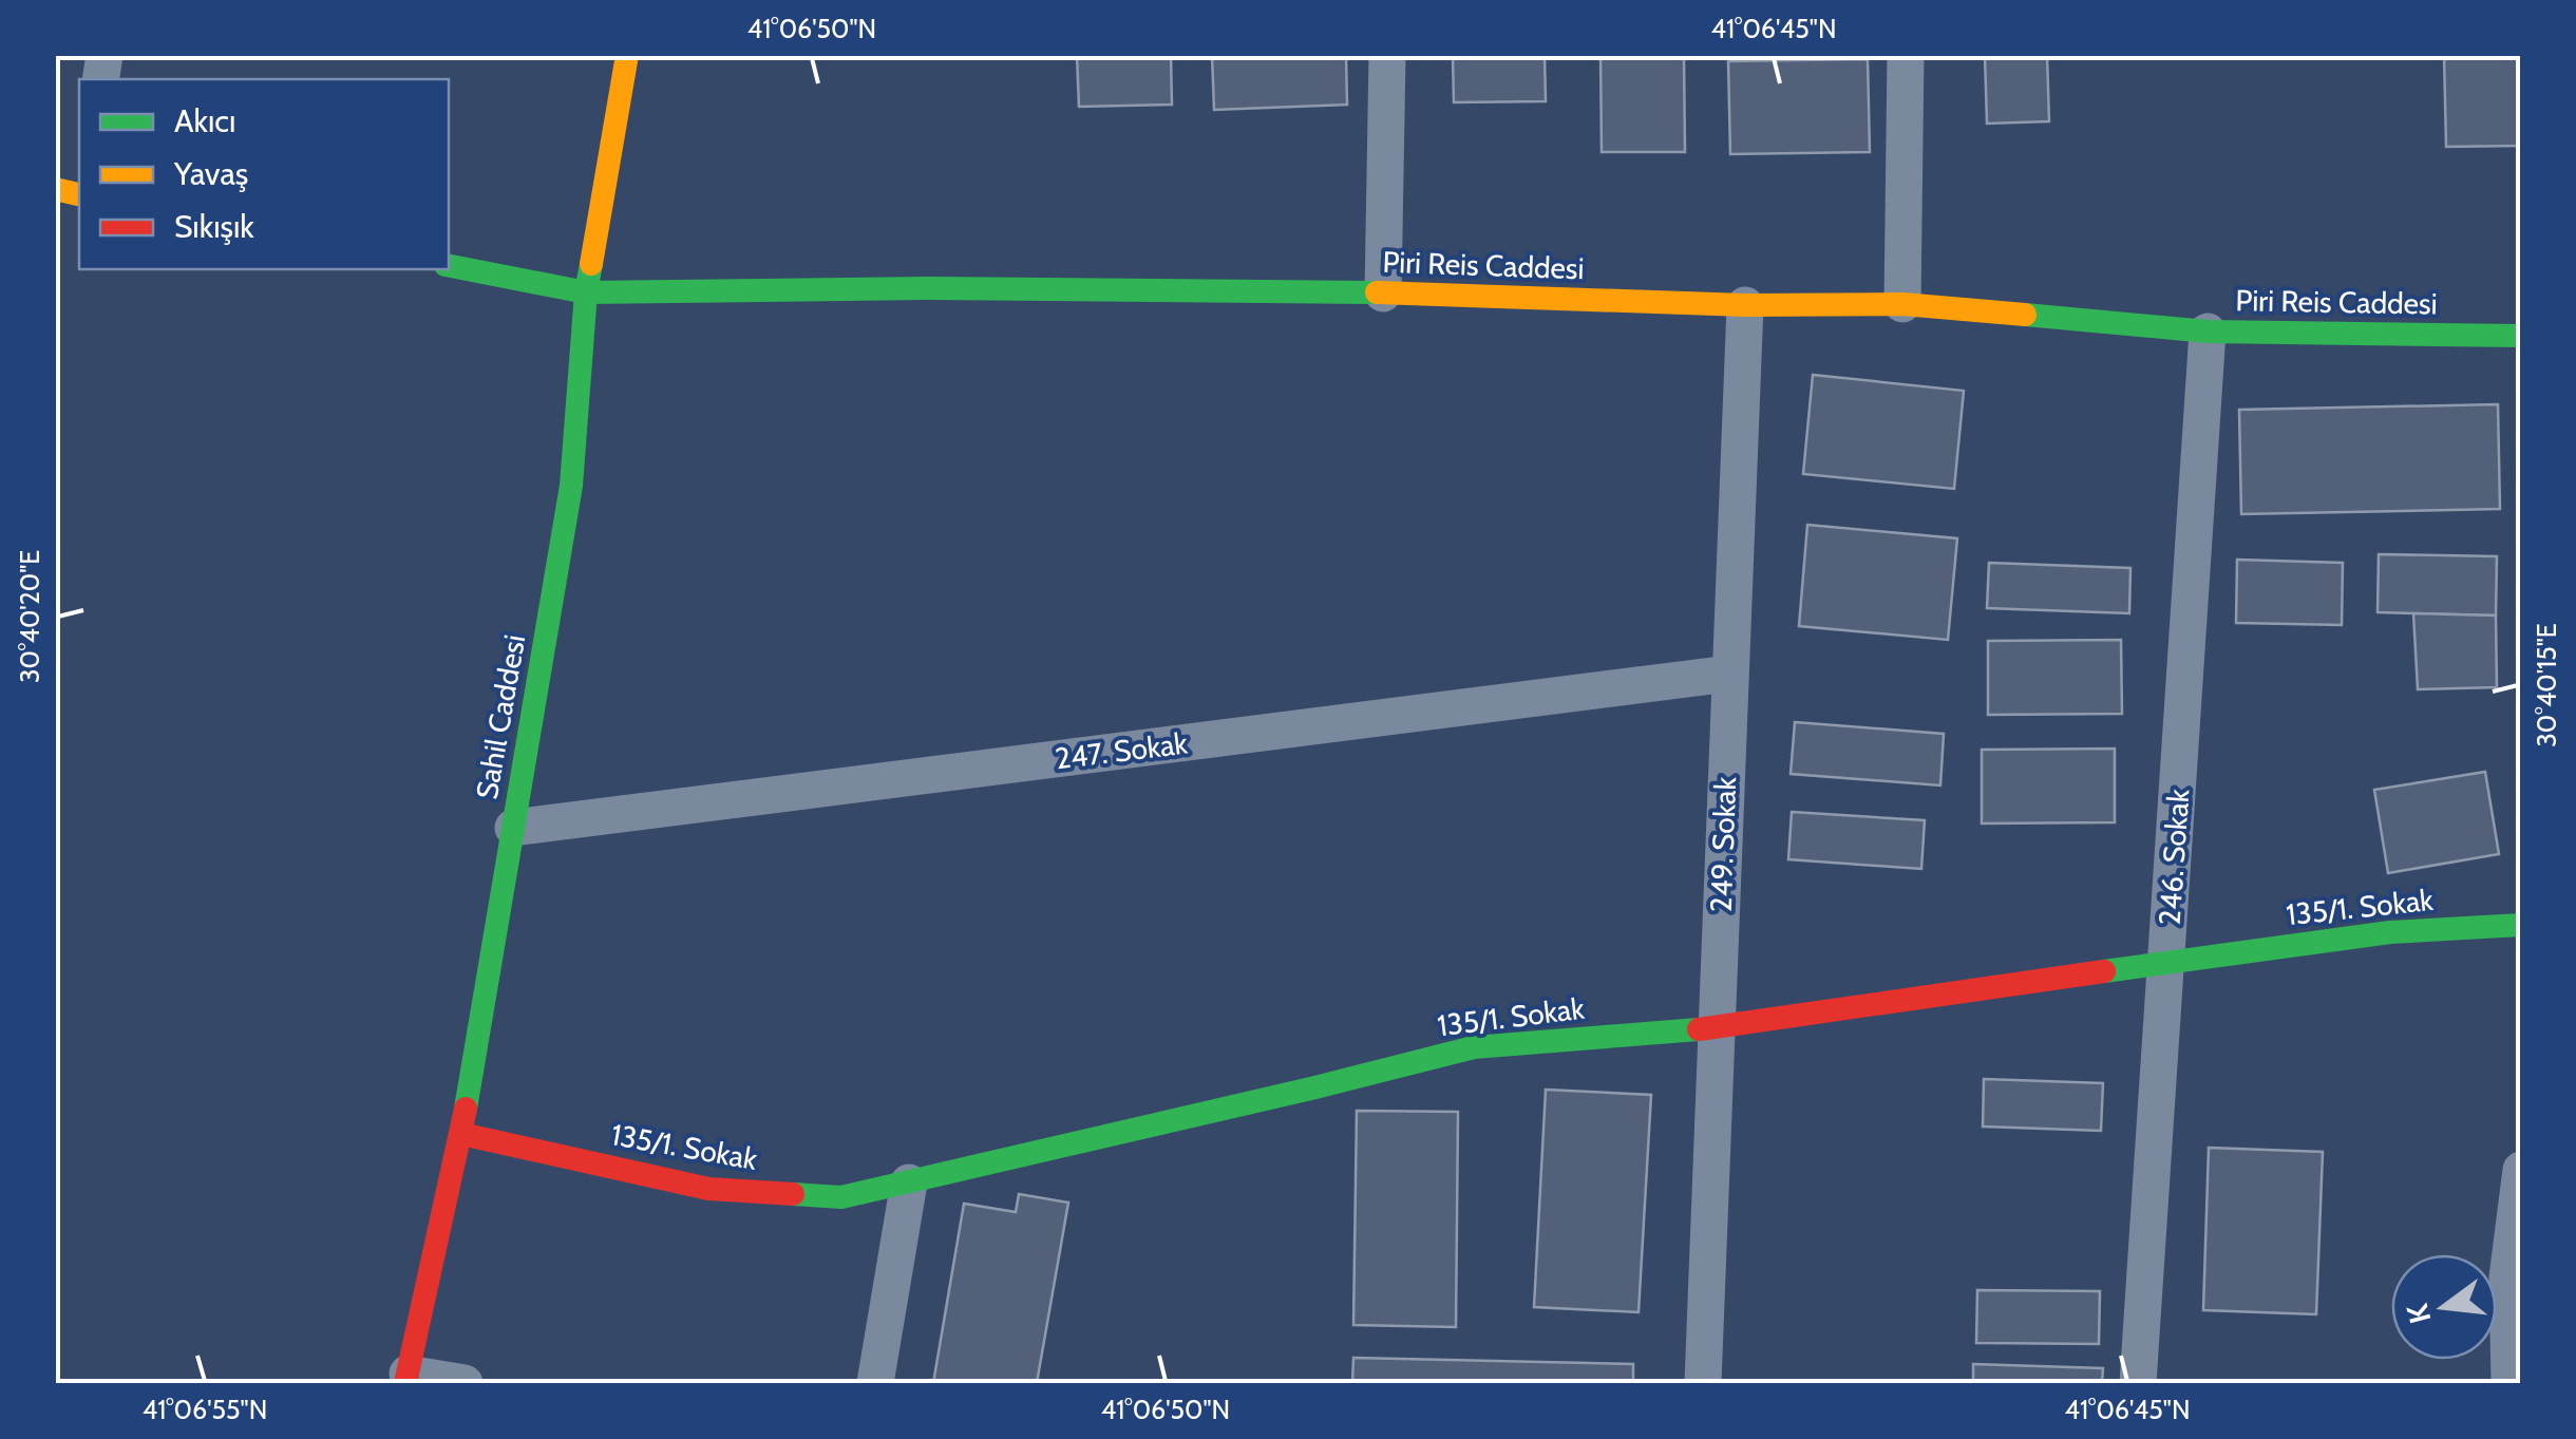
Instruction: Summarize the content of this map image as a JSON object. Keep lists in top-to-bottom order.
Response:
{
  "streets": {
    "street": [
      "Piri Reis Caddesi",
      "Sahil Caddesi",
      "247. Sokak",
      "249. Sokak",
      "246. Sokak",
      "135/1. Sokak"
    ]
  },
  "crossings": [
    ["Piri Reis Caddesi", "Sahil Caddesi"],
    ["Piri Reis Caddesi", "249. Sokak"],
    ["Piri Reis Caddesi", "246. Sokak"],
    ["Sahil Caddesi", "247. Sokak"],
    ["Sahil Caddesi", "135/1. Sokak"],
    ["247. Sokak", "249. Sokak"],
    ["249. Sokak", "135/1. Sokak"],
    ["246. Sokak", "135/1. Sokak"]
  ],
  "legend": ["Akıcı", "Yavaş", "Sıkışık"],
  "north": "left",
  "coordinates": [
    "41°06'50\"N",
    "41°06'45\"N",
    "30°40'20\"E",
    "30°40'15\"E",
    "41°06'55\"N"
  ]
}
